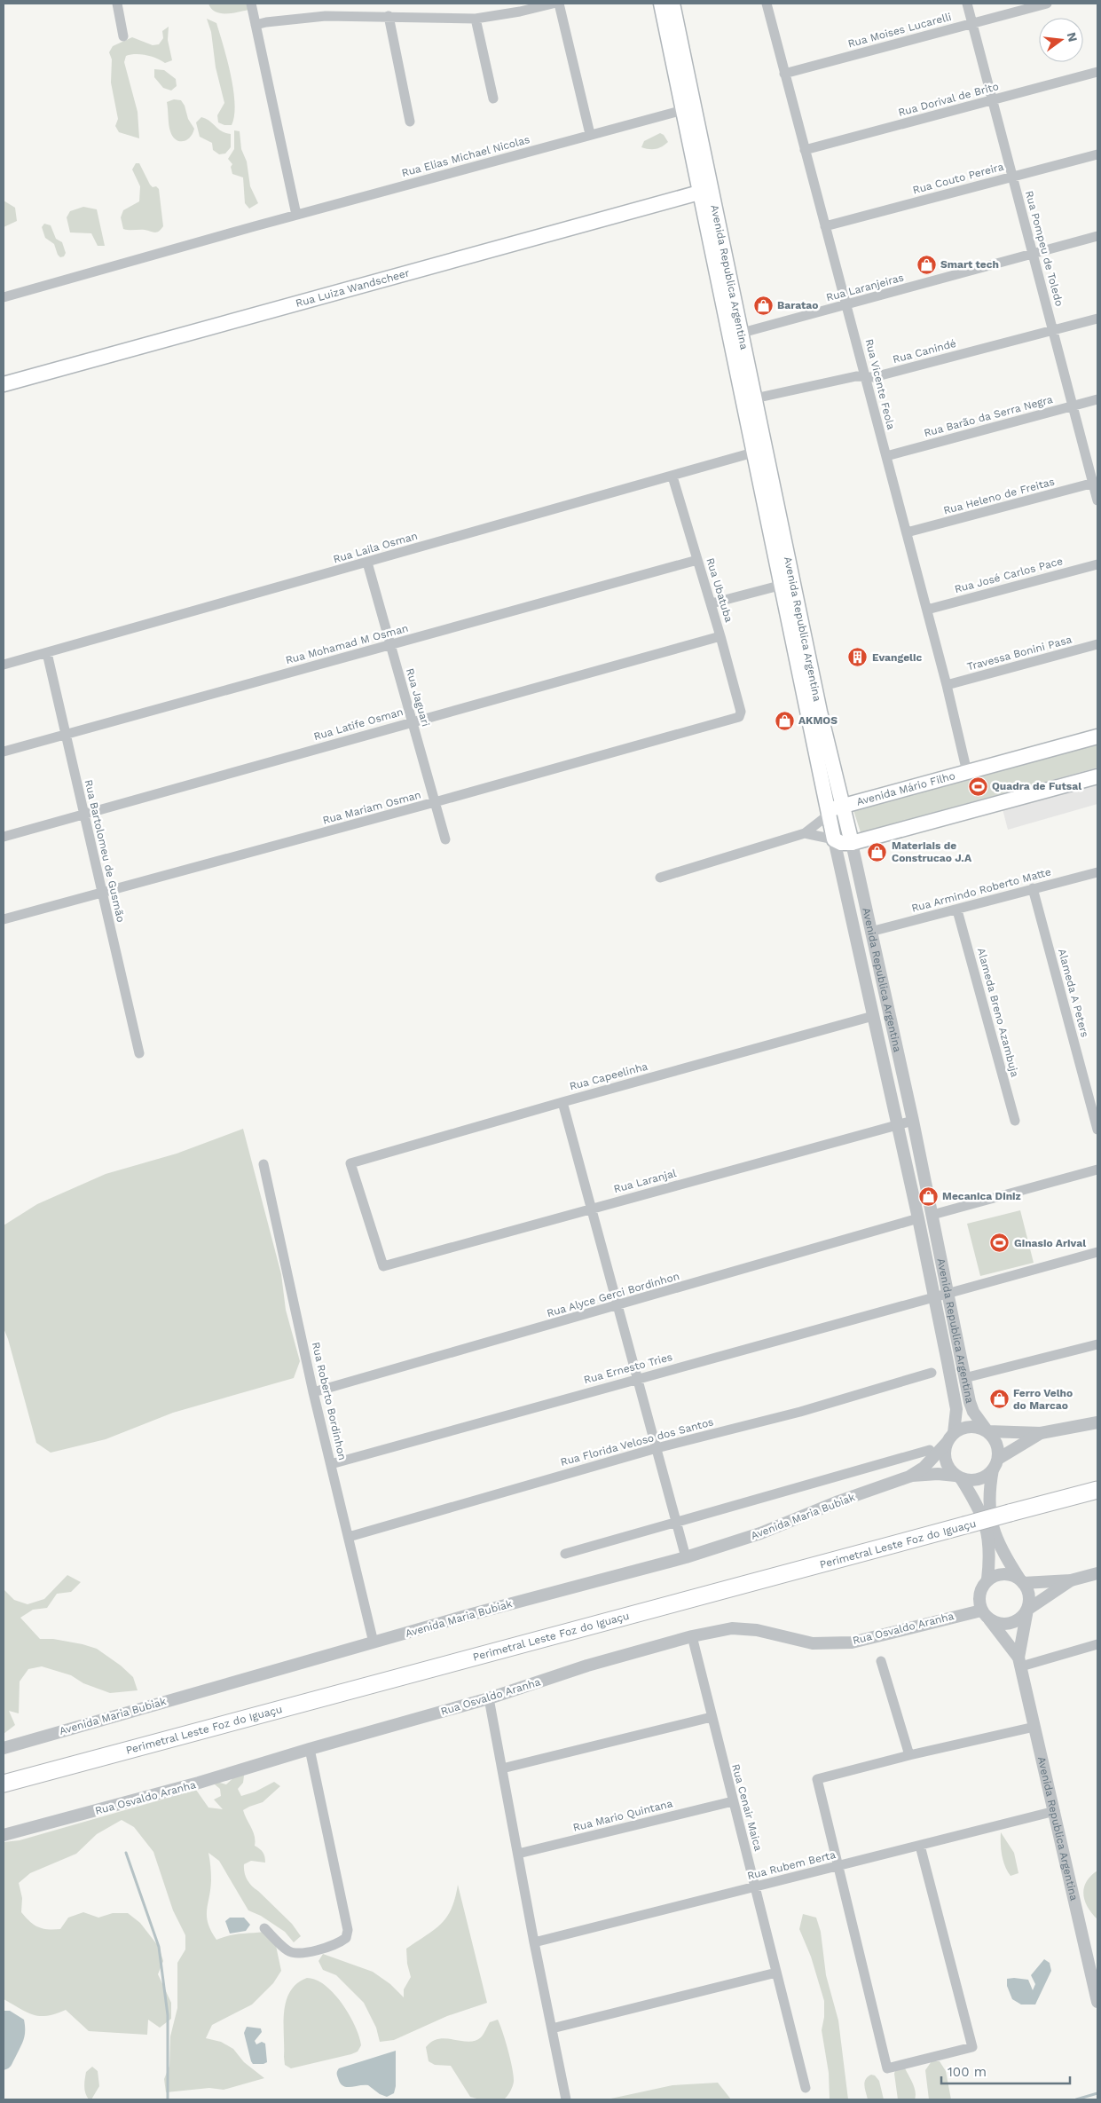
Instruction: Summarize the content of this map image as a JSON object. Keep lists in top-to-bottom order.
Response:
{
  "streets": {
    "highway": ["Perimetral Leste Foz do Iguaçu"],
    "main road": ["Avenida Republica Argentina", "Rua Luiza Wandscheer", "Avenida Mário Filho"],
    "street": [
      "Rua Moises Lucarelli",
      "Rua Dorival de Brito",
      "Rua Elias Michael Nicolas",
      "Rua Couto Pereira",
      "Rua Pompeu de Toledo",
      "Rua Laranjeiras",
      "Rua Canindé",
      "Rua Vicente Feola",
      "Rua Barão da Serra Negra",
      "Rua Heleno de Freitas",
      "Rua Laila Osman",
      "Rua José Carlos Pace",
      "Rua Ubatuba",
      "Rua Mohamad M Osman",
      "Travessa Bonini Pasa",
      "Rua Jaguari",
      "Rua Latife Osman",
      "Rua Mariam Osman",
      "Rua Bartolomeu de Gusmão",
      "Rua Armindo Roberto Matte",
      "Alameda A Peters",
      "Alameda Breno Azambuja",
      "Rua Capeelinha",
      "Rua Laranjal",
      "Rua Alyce Gerci Bordinhon",
      "Rua Ernesto Tries",
      "Rua Roberto Bordinhon",
      "Rua Florida Veloso dos Santos",
      "Avenida Maria Bubiak",
      "Rua Osvaldo Aranha",
      "Rua Cenair Maica",
      "Rua Mario Quintana",
      "Rua Rubem Berta"
    ]
  },
  "crossings": [
    ["Rua Moises Lucarelli", "Rua Pompeu de Toledo"],
    ["Rua Moises Lucarelli", "Rua Vicente Feola"],
    ["Rua Dorival de Brito", "Rua Pompeu de Toledo"],
    ["Rua Dorival de Brito", "Rua Vicente Feola"],
    ["Rua Elias Michael Nicolas", "Avenida Republica Argentina"],
    ["Rua Couto Pereira", "Rua Pompeu de Toledo"],
    ["Rua Couto Pereira", "Rua Vicente Feola"],
    ["Rua Pompeu de Toledo", "Rua Laranjeiras"],
    ["Rua Pompeu de Toledo", "Rua Canindé"],
    ["Rua Pompeu de Toledo", "Rua Barão da Serra Negra"],
    ["Rua Pompeu de Toledo", "Rua Heleno de Freitas"],
    ["Avenida Republica Argentina", "Rua Luiza Wandscheer"],
    ["Avenida Republica Argentina", "Rua Laranjeiras"],
    ["Avenida Republica Argentina", "Rua Canindé"],
    ["Avenida Republica Argentina", "Rua Laila Osman"],
    ["Avenida Republica Argentina", "Avenida Mário Filho"],
    ["Avenida Republica Argentina", "Rua Armindo Roberto Matte"],
    ["Avenida Republica Argentina", "Rua Capeelinha"],
    ["Avenida Republica Argentina", "Rua Laranjal"],
    ["Avenida Republica Argentina", "Rua Alyce Gerci Bordinhon"],
    ["Avenida Republica Argentina", "Rua Ernesto Tries"],
    ["Avenida Republica Argentina", "Avenida Maria Bubiak"],
    ["Avenida Republica Argentina", "Rua Osvaldo Aranha"],
    ["Avenida Republica Argentina", "Rua Rubem Berta"],
    ["Rua Laranjeiras", "Rua Vicente Feola"],
    ["Rua Canindé", "Rua Vicente Feola"],
    ["Rua Vicente Feola", "Rua Barão da Serra Negra"],
    ["Rua Vicente Feola", "Rua Heleno de Freitas"],
    ["Rua Vicente Feola", "Rua José Carlos Pace"],
    ["Rua Vicente Feola", "Travessa Bonini Pasa"],
    ["Rua Vicente Feola", "Avenida Mário Filho"],
    ["Rua Laila Osman", "Rua Ubatuba"],
    ["Rua Laila Osman", "Rua Jaguari"],
    ["Rua Laila Osman", "Rua Bartolomeu de Gusmão"],
    ["Rua Ubatuba", "Rua Mohamad M Osman"],
    ["Rua Ubatuba", "Rua Latife Osman"],
    ["Rua Ubatuba", "Rua Mariam Osman"],
    ["Rua Mohamad M Osman", "Rua Jaguari"],
    ["Rua Mohamad M Osman", "Rua Bartolomeu de Gusmão"],
    ["Rua Jaguari", "Rua Latife Osman"],
    ["Rua Jaguari", "Rua Mariam Osman"],
    ["Rua Latife Osman", "Rua Bartolomeu de Gusmão"],
    ["Rua Mariam Osman", "Rua Bartolomeu de Gusmão"],
    ["Rua Armindo Roberto Matte", "Alameda A Peters"],
    ["Rua Armindo Roberto Matte", "Alameda Breno Azambuja"],
    ["Rua Capeelinha", "Rua Laranjal"],
    ["Rua Alyce Gerci Bordinhon", "Rua Roberto Bordinhon"],
    ["Rua Ernesto Tries", "Rua Roberto Bordinhon"],
    ["Rua Roberto Bordinhon", "Rua Florida Veloso dos Santos"],
    ["Rua Roberto Bordinhon", "Avenida Maria Bubiak"],
    ["Rua Osvaldo Aranha", "Rua Cenair Maica"],
    ["Rua Cenair Maica", "Rua Mario Quintana"],
    ["Rua Cenair Maica", "Rua Rubem Berta"]
  ],
  "places": {
    "shop": [
      "Smart tech",
      "Baratao",
      "AKMOS",
      "Materiais de Construcao J.A",
      "Mecanica Diniz",
      "Ferro Velho do Marcao"
    ],
    "building": ["Evangelic"],
    "sports": ["Quadra de Futsal", "Ginasio Arival"]
  },
  "scale_bar": "100 m",
  "north": "right"
}
